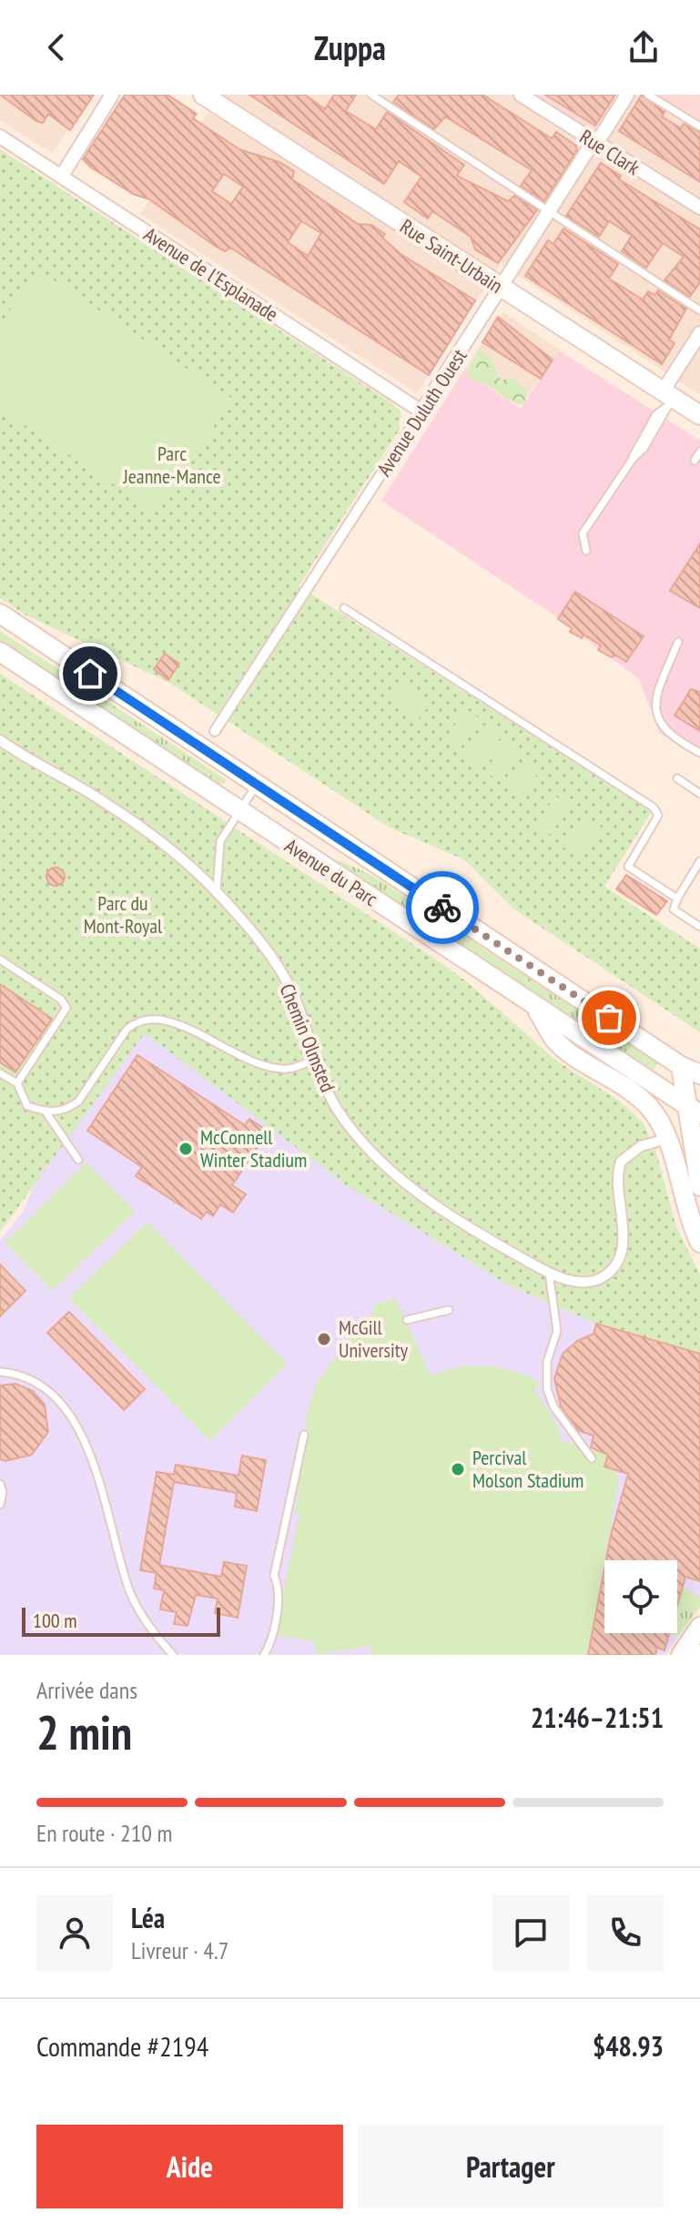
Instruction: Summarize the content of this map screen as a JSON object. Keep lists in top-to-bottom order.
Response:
{
  "streets": {
    "main road": ["Rue Saint-Urbain", "Avenue du Parc"],
    "street": [
      "Rue Clark",
      "Avenue de l'Esplanade",
      "Avenue Duluth Ouest",
      "Chemin Olmsted"
    ]
  },
  "crossings": [
    ["Rue Clark", "Avenue Duluth Ouest"],
    ["Rue Saint-Urbain", "Avenue Duluth Ouest"],
    ["Avenue de l'Esplanade", "Avenue Duluth Ouest"]
  ],
  "parks": ["Parc Jeanne-Mance", "Parc du Mont-Royal"],
  "places": ["McConnell Winter Stadium", "McGill University", "Percival Molson Stadium"],
  "scale_bar": "100 m",
  "page": {
    "header": "Zuppa",
    "scale": "100 m",
    "heading": ["2 min", "Arrivée dans", "21:46–21:51"],
    "panel": [
      "Léa",
      "Livreur · 4.7",
      "Commande #2194",
      "$48.93"
    ],
    "bar": "En route · 210 m",
    "buttons": ["Aide", "Partager"]
  }
}
